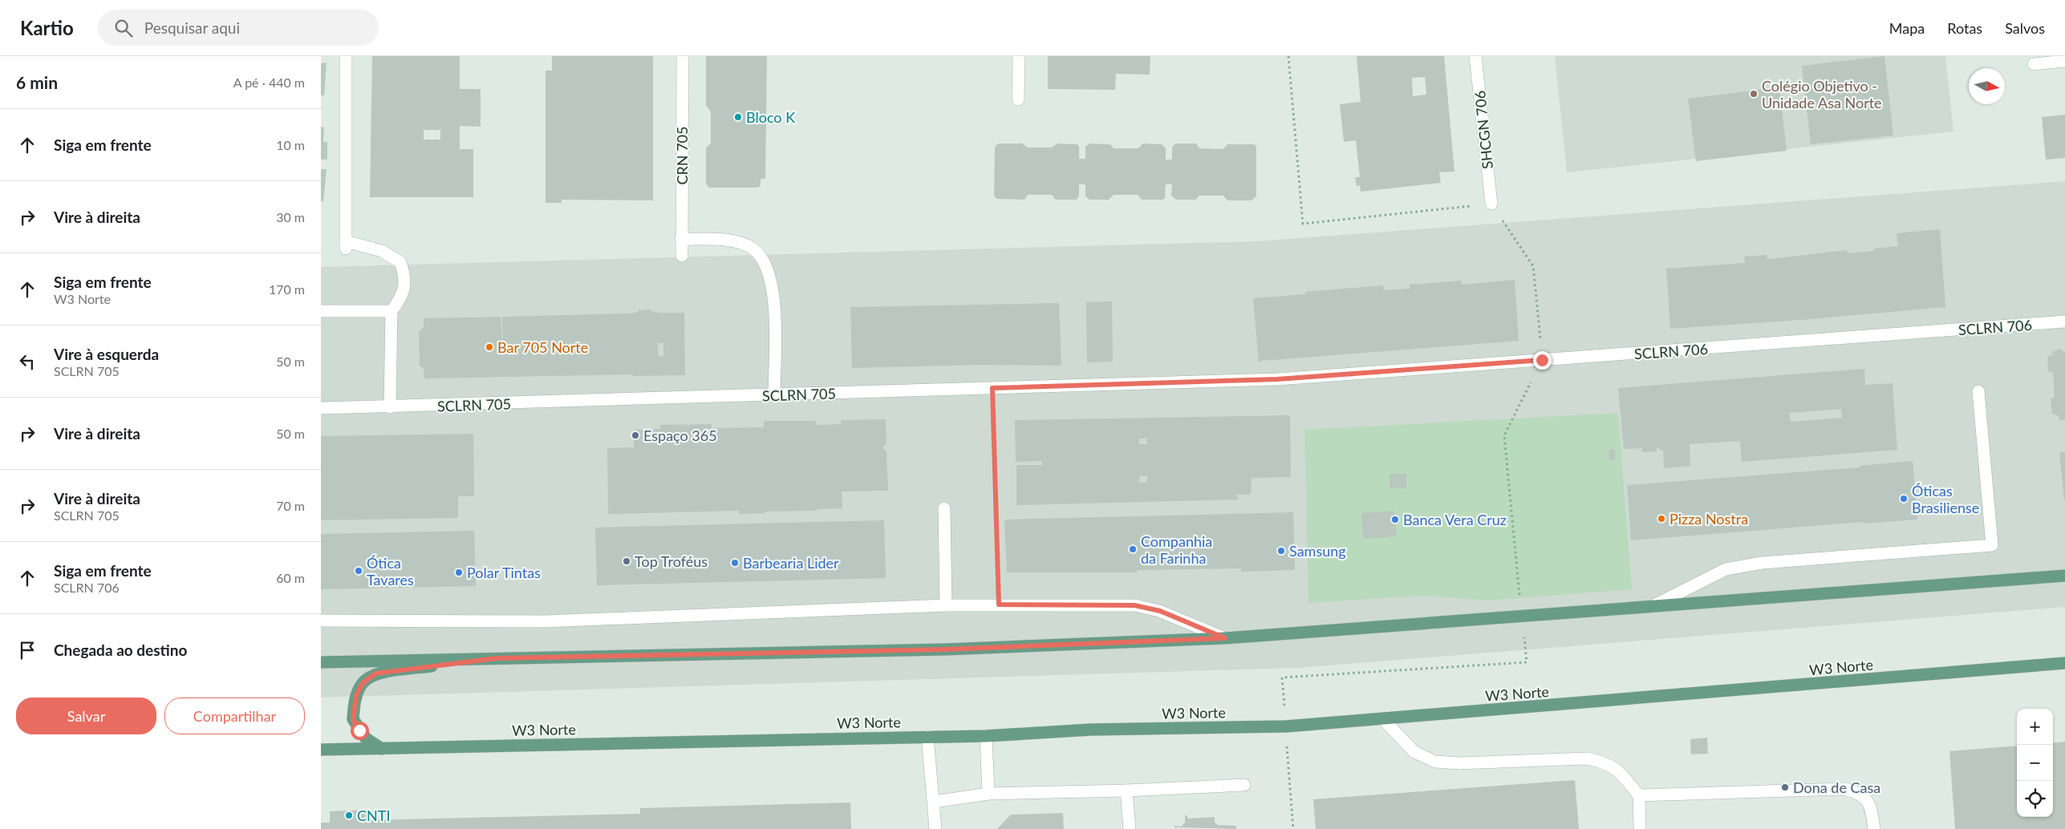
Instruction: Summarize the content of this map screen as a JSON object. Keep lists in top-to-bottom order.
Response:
{
  "streets": {
    "main road": ["W3 Norte"],
    "street": [
      "SHCGN 706",
      "CRN 705",
      "SCLRN 706",
      "SCLRN 705"
    ]
  },
  "crossings": [
    ["SCLRN 706", "SCLRN 705"]
  ],
  "places": [
    "Colégio Objetivo - Unidade Asa Norte",
    "Bloco K",
    "Bar 705 Norte",
    "Espaço 365",
    "Óticas Brasiliense",
    "Pizza Nostra",
    "Banca Vera Cruz",
    "Companhia da Farinha",
    "Samsung",
    "Top Troféus",
    "Barbearia Lider",
    "Ótica Tavares",
    "Polar Tintas",
    "Dona de Casa",
    "CNTI"
  ],
  "north": "right",
  "page": {
    "header": "Kartio",
    "search": "Pesquisar aqui",
    "nav": ["Mapa", "Rotas", "Salvos"],
    "heading": ["6 min", "A pé · 440 m"],
    "list": [
      ["Siga em frente", "10 m"],
      ["Vire à direita", "30 m"],
      ["Siga em frente", "W3 Norte", "170 m"],
      ["Vire à esquerda", "SCLRN 705", "50 m"],
      ["Vire à direita", "50 m"],
      ["Vire à direita", "SCLRN 705", "70 m"],
      ["Siga em frente", "SCLRN 706", "60 m"],
      "Chegada ao destino"
    ],
    "buttons": ["Salvar", "Compartilhar"],
    "map_buttons": ["+", "−"]
  }
}
